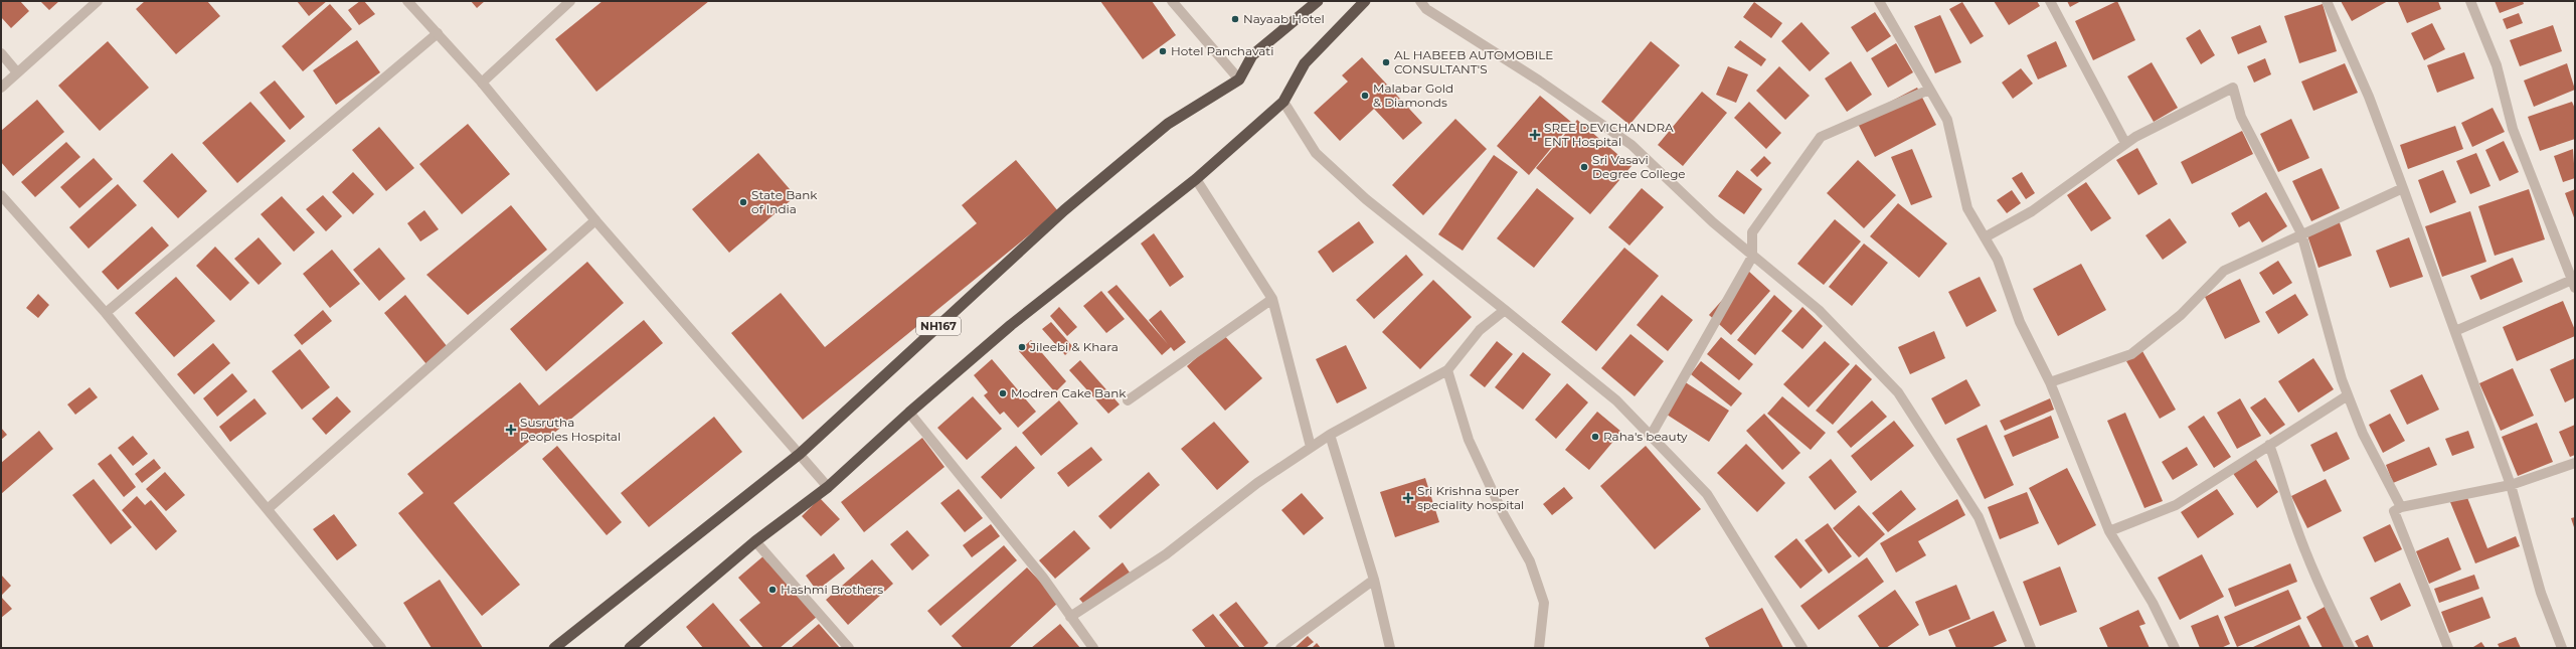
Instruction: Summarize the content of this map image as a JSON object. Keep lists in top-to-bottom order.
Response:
{
  "streets": {
    "highway": ["NH167"]
  },
  "places": {
    "other": [
      "Nayaab Hotel",
      "Hotel Panchavati",
      "AL HABEEB AUTOMOBILE CONSULTANT'S",
      "Malabar Gold & Diamonds",
      "Sri Vasavi Degree College",
      "State Bank of India",
      "Jileebi & Khara",
      "Modren Cake Bank",
      "Raha's beauty",
      "Hashmi Brothers"
    ],
    "health": ["SREE DEVICHANDRA ENT Hospital", "Susrutha Peoples Hospital", "Sri Krishna super speciality hospital"]
  }
}
